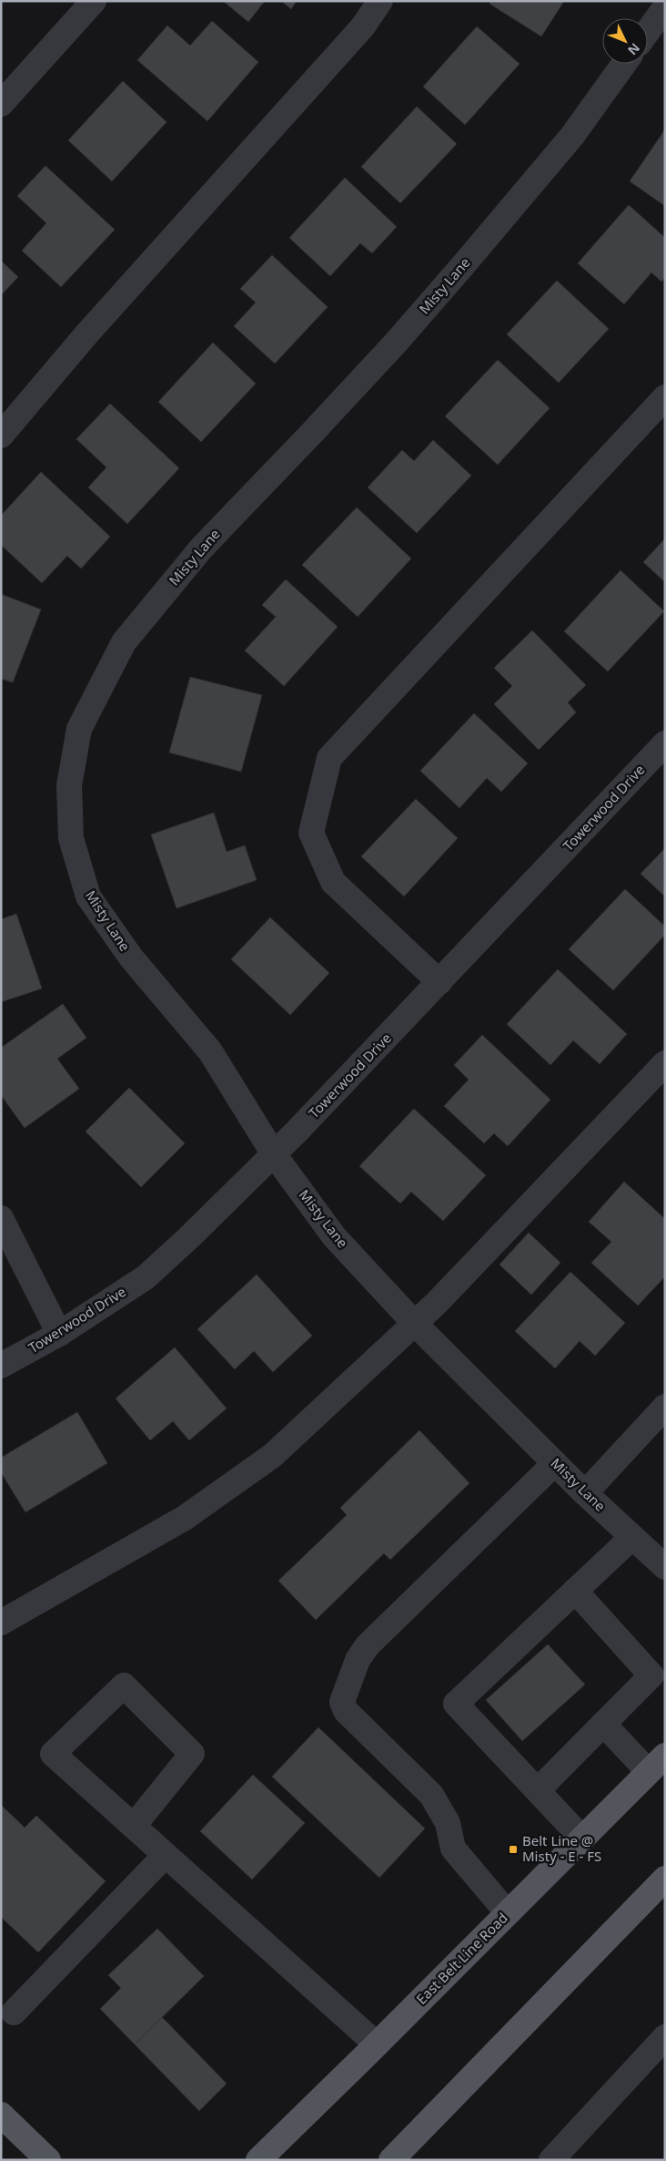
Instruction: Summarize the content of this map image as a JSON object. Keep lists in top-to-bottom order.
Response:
{
  "streets": {
    "main road": ["East Belt Line Road"],
    "street": ["Misty Lane", "Towerwood Drive"]
  },
  "crossings": [
    ["Misty Lane", "Towerwood Drive"]
  ],
  "places": {
    "transit": ["Belt Line @ Misty - E - FS"]
  },
  "north": "bottom right"
}
